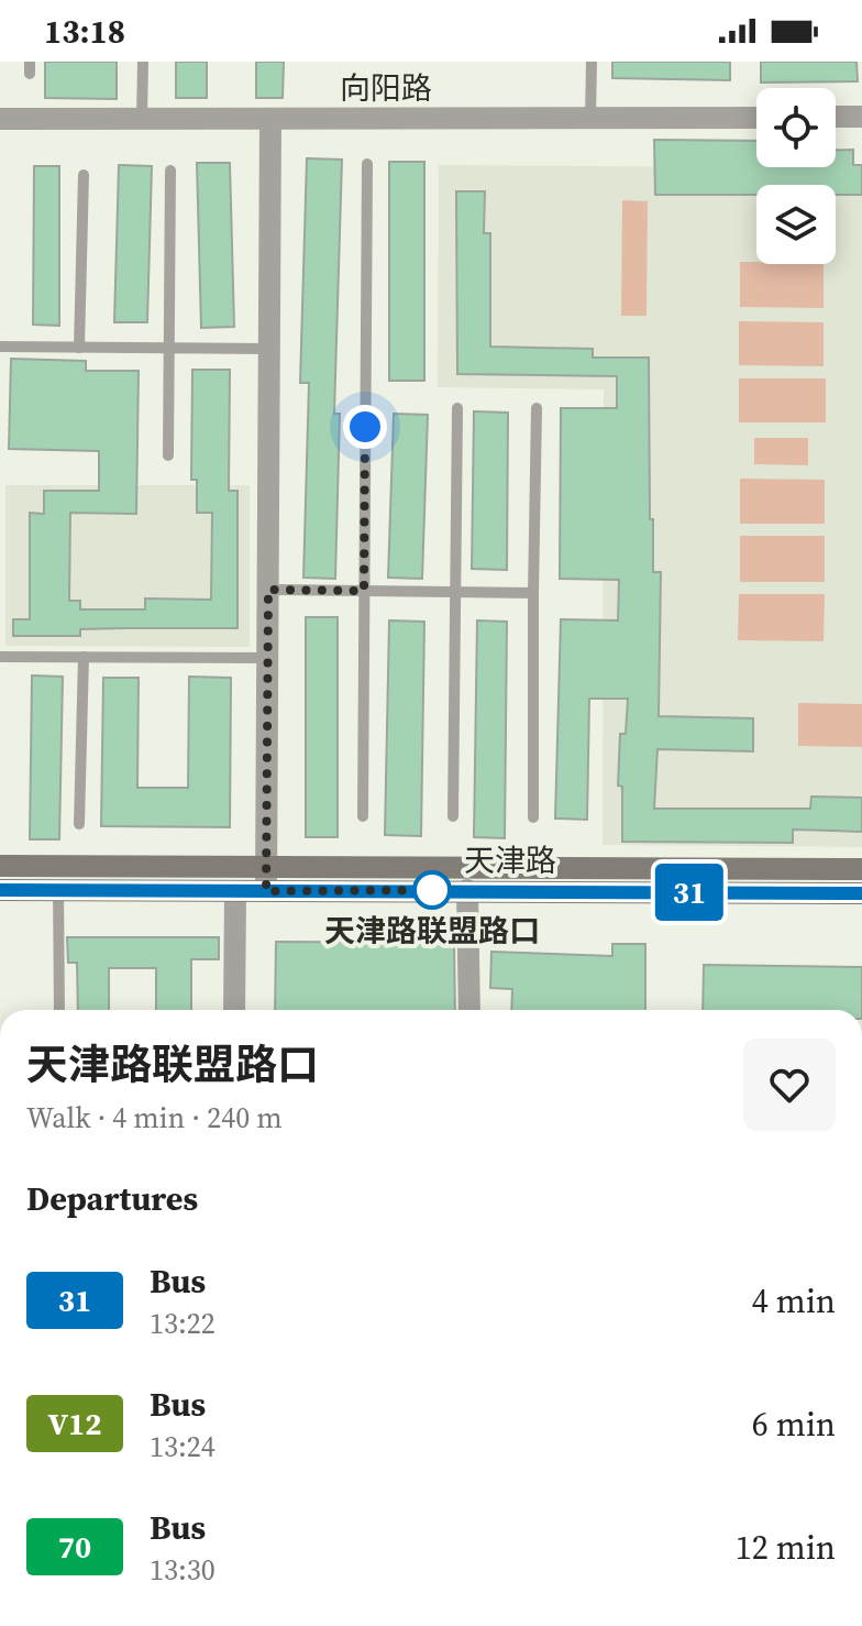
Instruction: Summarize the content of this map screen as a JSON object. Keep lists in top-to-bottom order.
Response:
{
  "streets": {
    "main road": ["天津路"],
    "street": ["向阳路"]
  },
  "places": ["天津路联盟路口"],
  "lines": ["bus line 31"],
  "page": {
    "status": "13:18",
    "on_map": "31",
    "heading": [
      ["天津路联盟路口", "Walk · 4 min · 240 m"],
      "Departures"
    ],
    "list": [
      {
        "mark": "31",
        "name": "Bus",
        "note": "13:22",
        "value": "4 min"
      },
      {
        "mark": "V12",
        "name": "Bus",
        "note": "13:24",
        "value": "6 min"
      },
      {
        "mark": "70",
        "name": "Bus",
        "note": "13:30",
        "value": "12 min"
      }
    ]
  }
}
